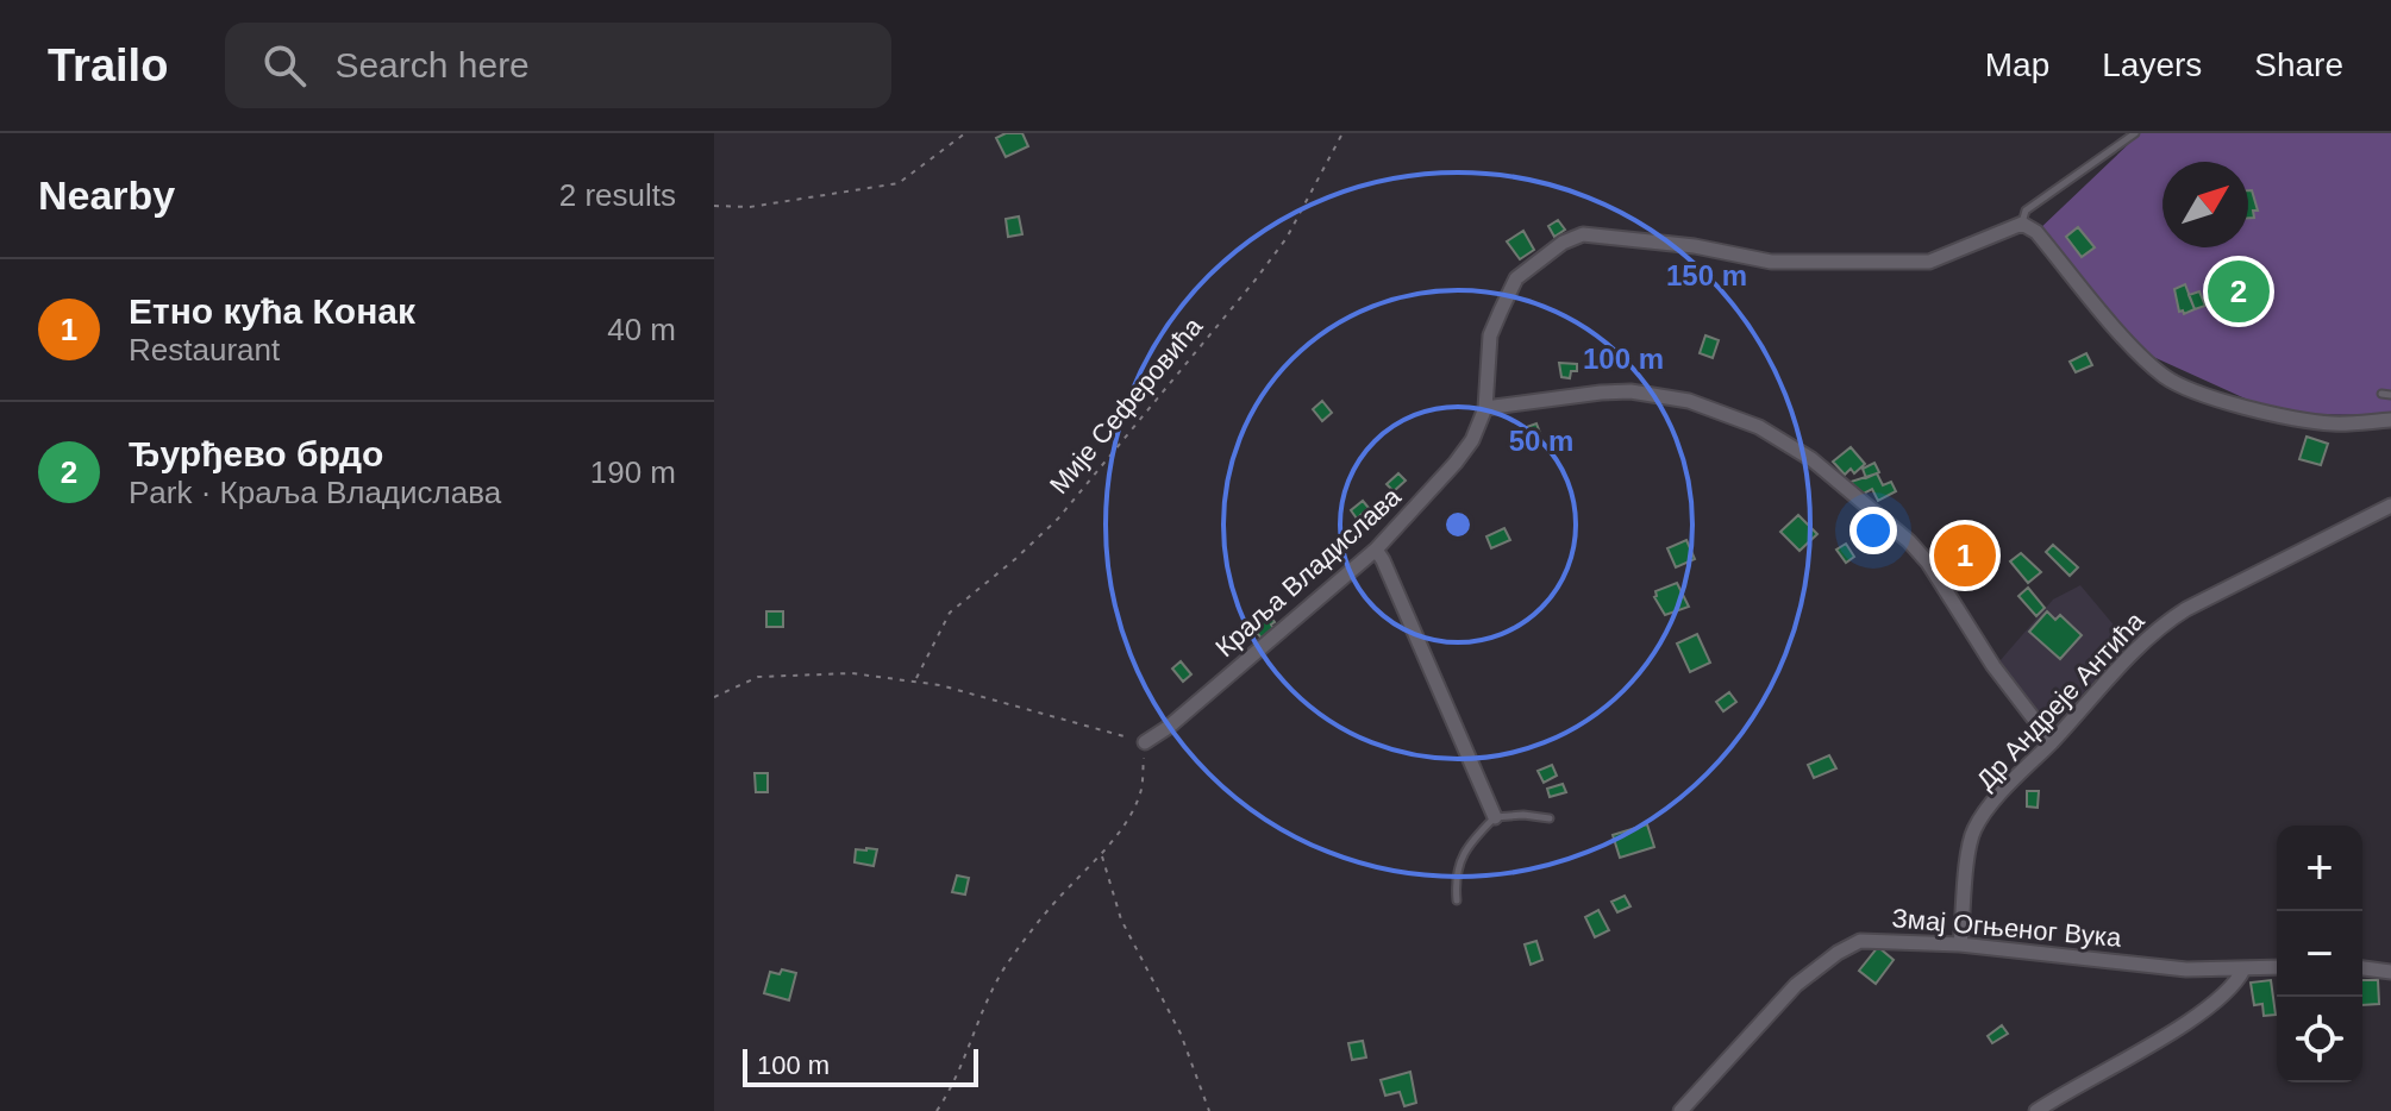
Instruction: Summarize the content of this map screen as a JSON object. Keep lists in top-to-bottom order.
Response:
{
  "streets": {
    "street": ["Краља Владислава", "Др Андреје Антића", "Змај Огњеног Вука"],
    "path": ["Мије Сеферовића"]
  },
  "crossings": [
    ["Др Андреје Антића", "Змај Огњеног Вука"]
  ],
  "scale_bar": "100 m",
  "north": "top right",
  "page": {
    "header": "Trailo",
    "search": "Search here",
    "nav": ["Map", "Layers", "Share"],
    "heading": ["Nearby", "2 results"],
    "pins": ["2", "1"],
    "list": [
      {
        "mark": "1",
        "name": "Етно кућа Конак",
        "note": "Restaurant",
        "value": "40 m"
      },
      {
        "mark": "2",
        "name": "Ђурђево брдо",
        "note": "Park · Краља Владислава",
        "value": "190 m"
      }
    ],
    "map_buttons": ["+", "−"],
    "scale": "100 m"
  },
  "rings": ["150 m", "100 m", "50 m"]
}
